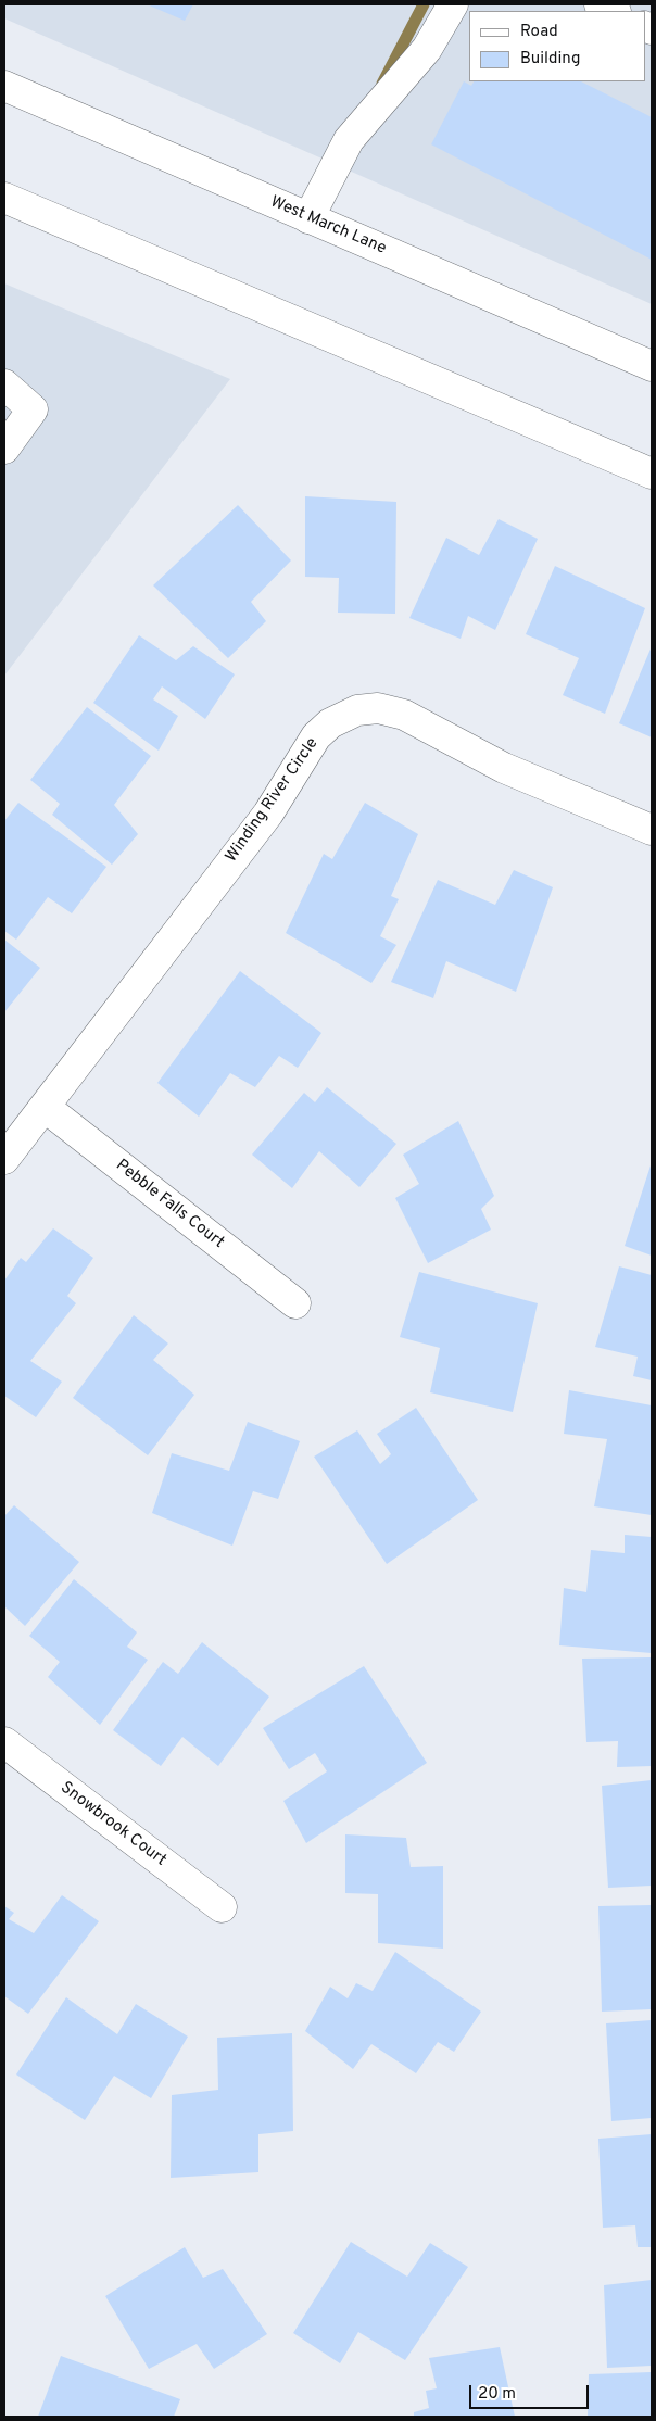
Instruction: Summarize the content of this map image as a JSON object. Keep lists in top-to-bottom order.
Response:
{
  "streets": {
    "street": [
      "West March Lane",
      "Winding River Circle",
      "Pebble Falls Court",
      "Snowbrook Court"
    ]
  },
  "crossings": [
    ["Winding River Circle", "Pebble Falls Court"]
  ],
  "legend": ["Road", "Building"],
  "scale_bar": "20 m"
}
